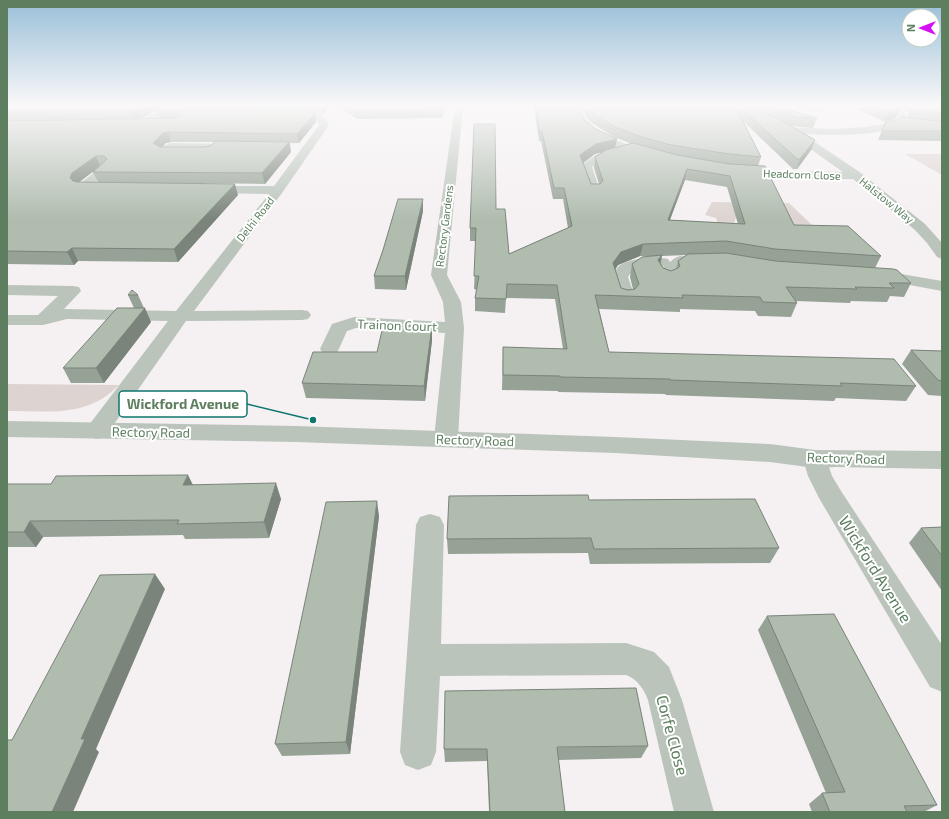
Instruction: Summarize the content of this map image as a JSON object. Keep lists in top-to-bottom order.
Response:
{
  "streets": {
    "street": [
      "Headcorn Close",
      "Halstow Way",
      "Delhi Road",
      "Rectory Gardens",
      "Trainon Court",
      "Rectory Road",
      "Wickford Avenue",
      "Corfe Close"
    ]
  },
  "crossings": [
    ["Headcorn Close", "Halstow Way"],
    ["Delhi Road", "Rectory Road"],
    ["Rectory Gardens", "Trainon Court"],
    ["Rectory Gardens", "Rectory Road"],
    ["Rectory Road", "Wickford Avenue"]
  ],
  "places": ["Wickford Avenue"],
  "north": "left"
}
